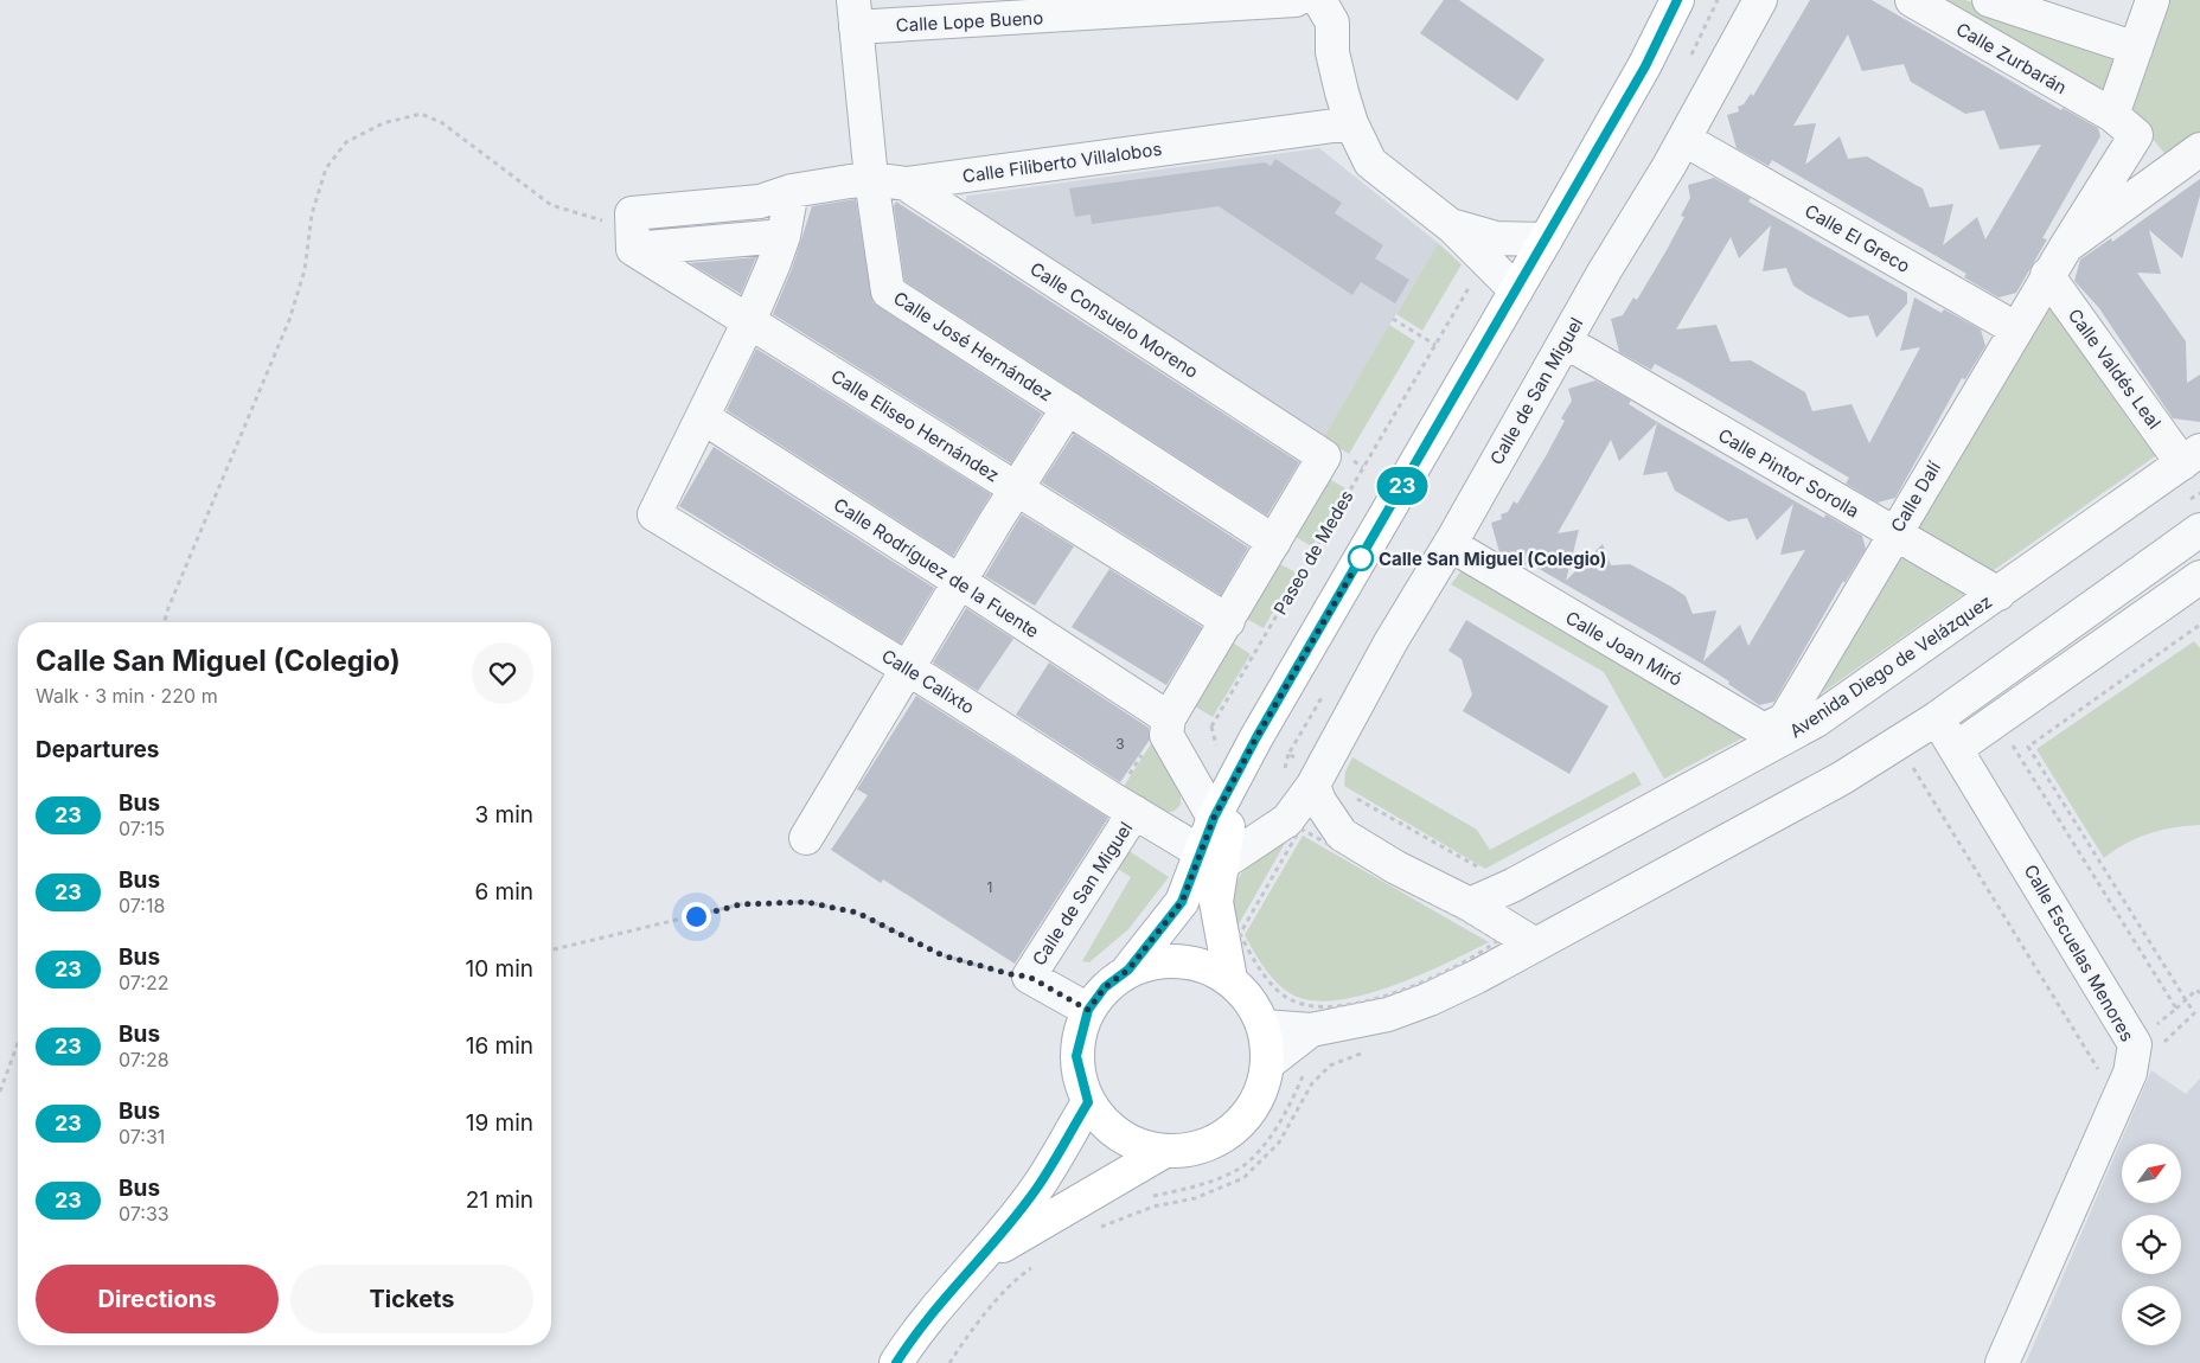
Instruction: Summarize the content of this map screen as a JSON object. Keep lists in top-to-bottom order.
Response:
{
  "streets": {
    "street": [
      "Calle Lope Bueno",
      "Calle Zurbarán",
      "Calle Filiberto Villalobos",
      "Calle El Greco",
      "Calle Consuelo Moreno",
      "Calle José Hernández",
      "Calle Valdés Leal",
      "Calle de San Miguel",
      "Calle Eliseo Hernández",
      "Calle Pintor Sorolla",
      "Calle Dalí",
      "Calle Rodríguez de la Fuente",
      "Calle Joan Miró",
      "Avenida Diego de Velázquez",
      "Calle Calixto",
      "Calle Escuelas Menores"
    ],
    "path": ["Paseo de Medes"]
  },
  "crossings": [
    ["Calle Lope Bueno", "Calle José Hernández"],
    ["Calle Zurbarán", "Calle Dalí"],
    ["Calle Filiberto Villalobos", "Calle Consuelo Moreno"],
    ["Calle Filiberto Villalobos", "Calle José Hernández"],
    ["Calle Filiberto Villalobos", "Calle Eliseo Hernández"],
    ["Calle El Greco", "Calle Dalí"],
    ["Calle Valdés Leal", "Calle Dalí"],
    ["Calle Valdés Leal", "Avenida Diego de Velázquez"],
    ["Calle de San Miguel", "Calle Calixto"],
    ["Calle Pintor Sorolla", "Calle Dalí"],
    ["Calle Pintor Sorolla", "Avenida Diego de Velázquez"],
    ["Calle Dalí", "Calle Joan Miró"],
    ["Calle Rodríguez de la Fuente", "Calle Calixto"]
  ],
  "places": ["Calle San Miguel (Colegio)"],
  "lines": ["bus line 23"],
  "house_numbers": ["3", "1"],
  "north": "top right",
  "page": {
    "on_map": "23",
    "heading": [
      ["Calle San Miguel (Colegio)", "Walk · 3 min · 220 m"],
      "Departures"
    ],
    "list": [
      {
        "mark": "23",
        "name": "Bus",
        "note": "07:15",
        "value": "3 min"
      },
      {
        "mark": "23",
        "name": "Bus",
        "note": "07:18",
        "value": "6 min"
      },
      {
        "mark": "23",
        "name": "Bus",
        "note": "07:22",
        "value": "10 min"
      },
      {
        "mark": "23",
        "name": "Bus",
        "note": "07:28",
        "value": "16 min"
      },
      {
        "mark": "23",
        "name": "Bus",
        "note": "07:31",
        "value": "19 min"
      },
      {
        "mark": "23",
        "name": "Bus",
        "note": "07:33",
        "value": "21 min"
      }
    ],
    "buttons": ["Directions", "Tickets"]
  }
}
